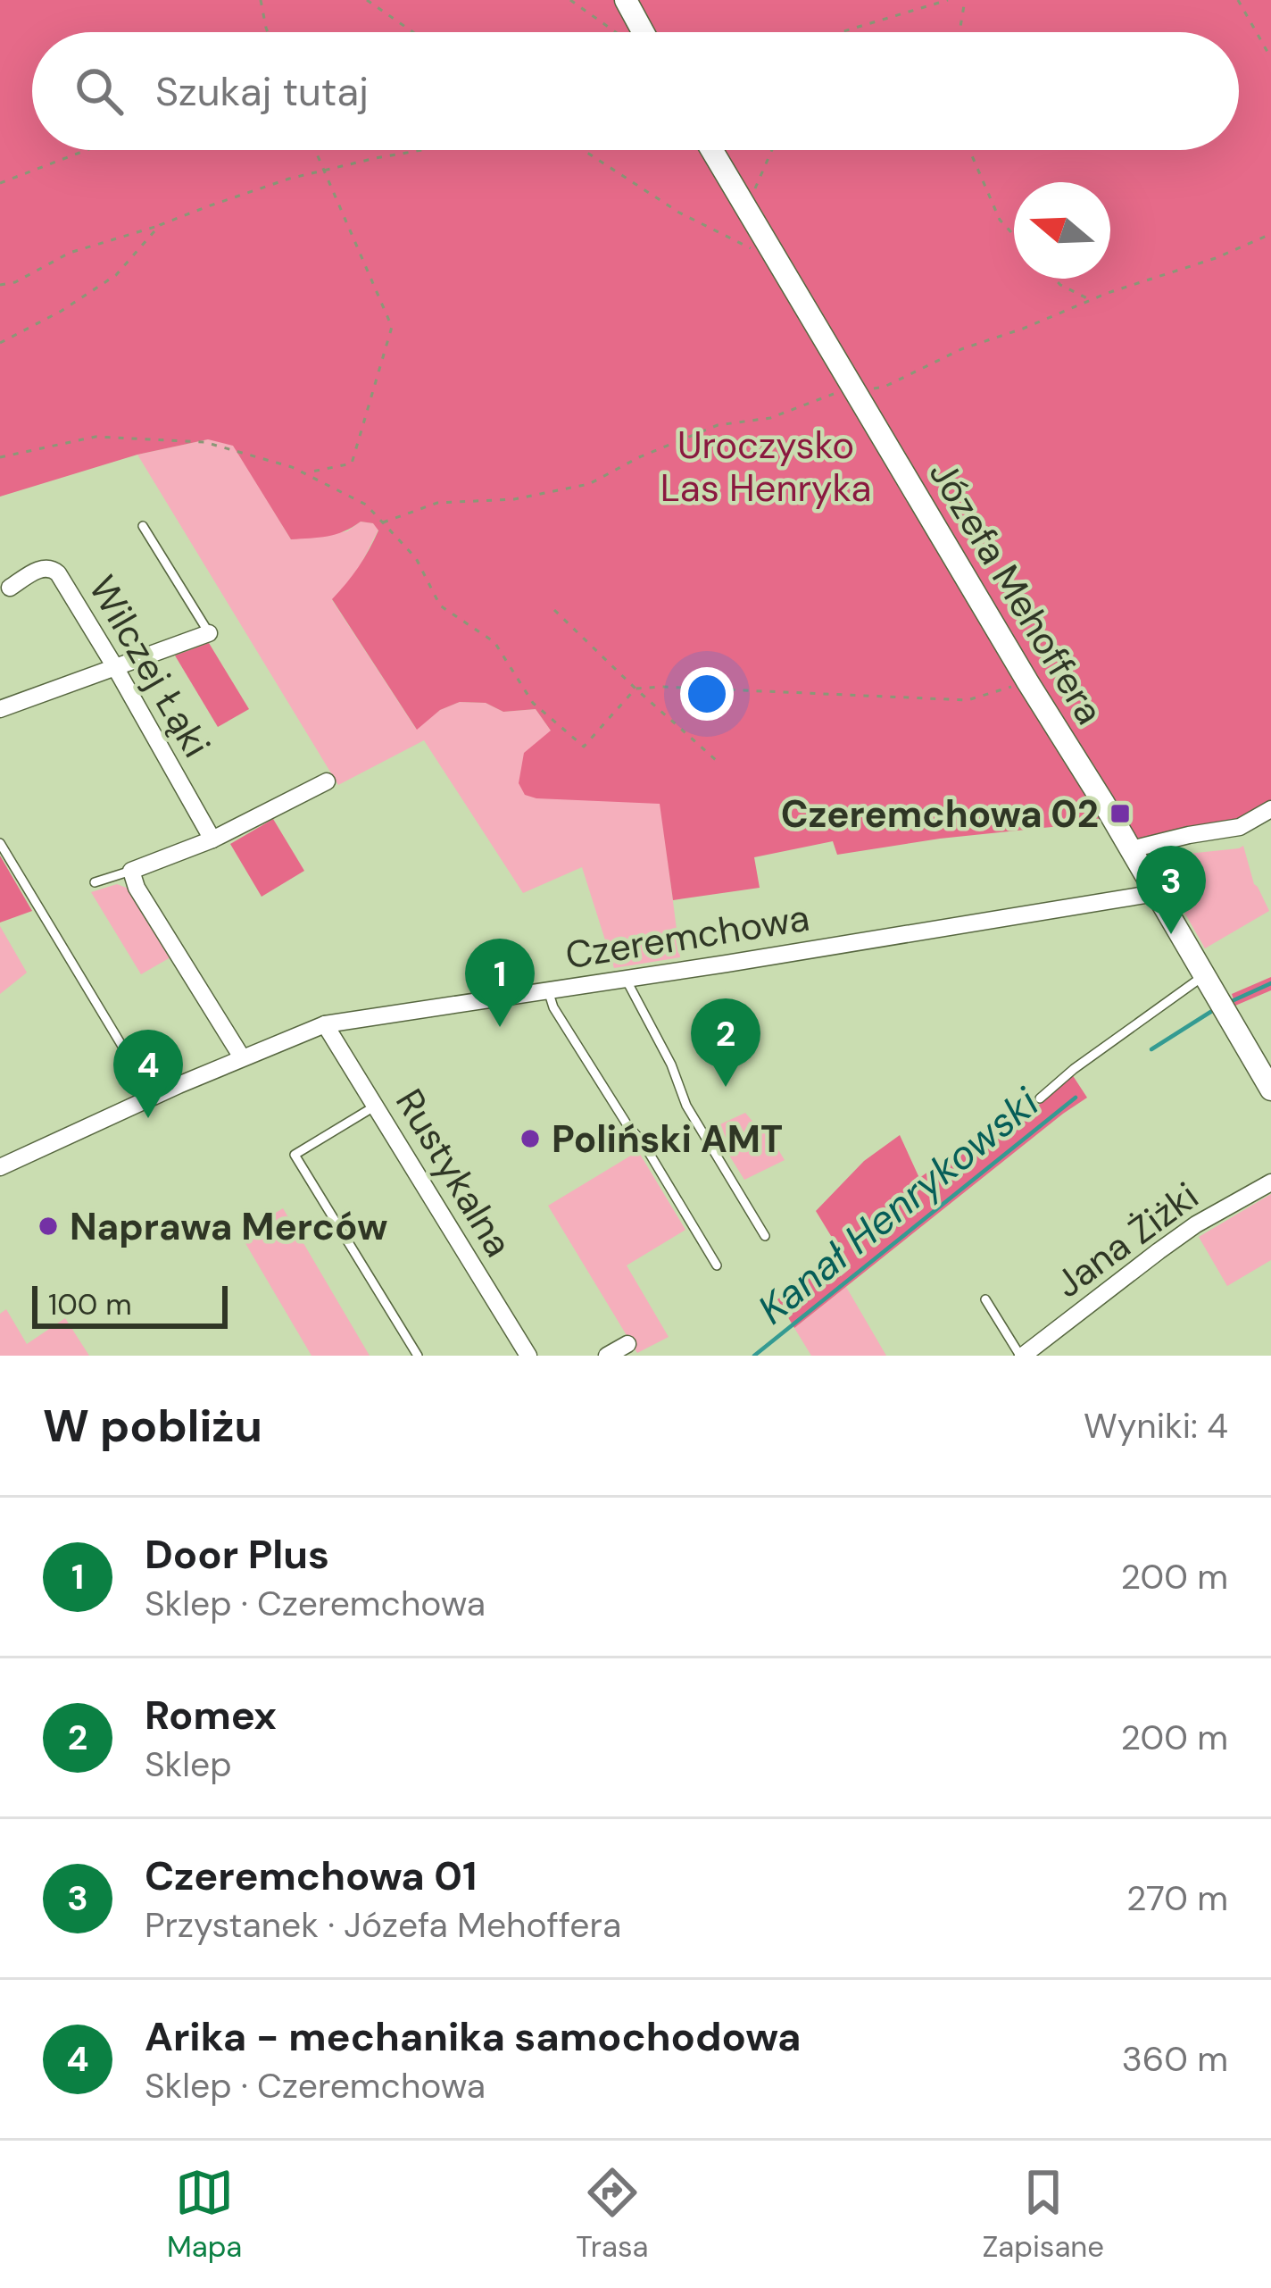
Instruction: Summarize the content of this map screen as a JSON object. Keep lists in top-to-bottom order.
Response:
{
  "streets": {
    "street": [
      "Józefa Mehoffera",
      "Wilczej Łąki",
      "Czeremchowa",
      "Rustykalna",
      "Jana Żiżki"
    ]
  },
  "crossings": [
    ["Józefa Mehoffera", "Czeremchowa"],
    ["Czeremchowa", "Rustykalna"]
  ],
  "water": ["Kanał Henrykowski"],
  "parks": ["Uroczysko Las Henryka"],
  "places": {
    "transit": ["Czeremchowa 02"],
    "other": ["Poliński AMT", "Naprawa Merców"]
  },
  "scale_bar": "100 m",
  "north": "left",
  "page": {
    "search": "Szukaj tutaj",
    "pins": [
      "3",
      "1",
      "2",
      "4"
    ],
    "scale": "100 m",
    "heading": ["W pobliżu", "Wyniki: 4"],
    "list": [
      {
        "mark": "1",
        "name": "Door Plus",
        "note": "Sklep · Czeremchowa",
        "value": "200 m"
      },
      {
        "mark": "2",
        "name": "Romex",
        "note": "Sklep",
        "value": "200 m"
      },
      {
        "mark": "3",
        "name": "Czeremchowa 01",
        "note": "Przystanek · Józefa Mehoffera",
        "value": "270 m"
      },
      {
        "mark": "4",
        "name": "Arika - mechanika samochodowa",
        "note": "Sklep · Czeremchowa",
        "value": "360 m"
      }
    ],
    "nav": ["Mapa", "Trasa", "Zapisane"]
  }
}
